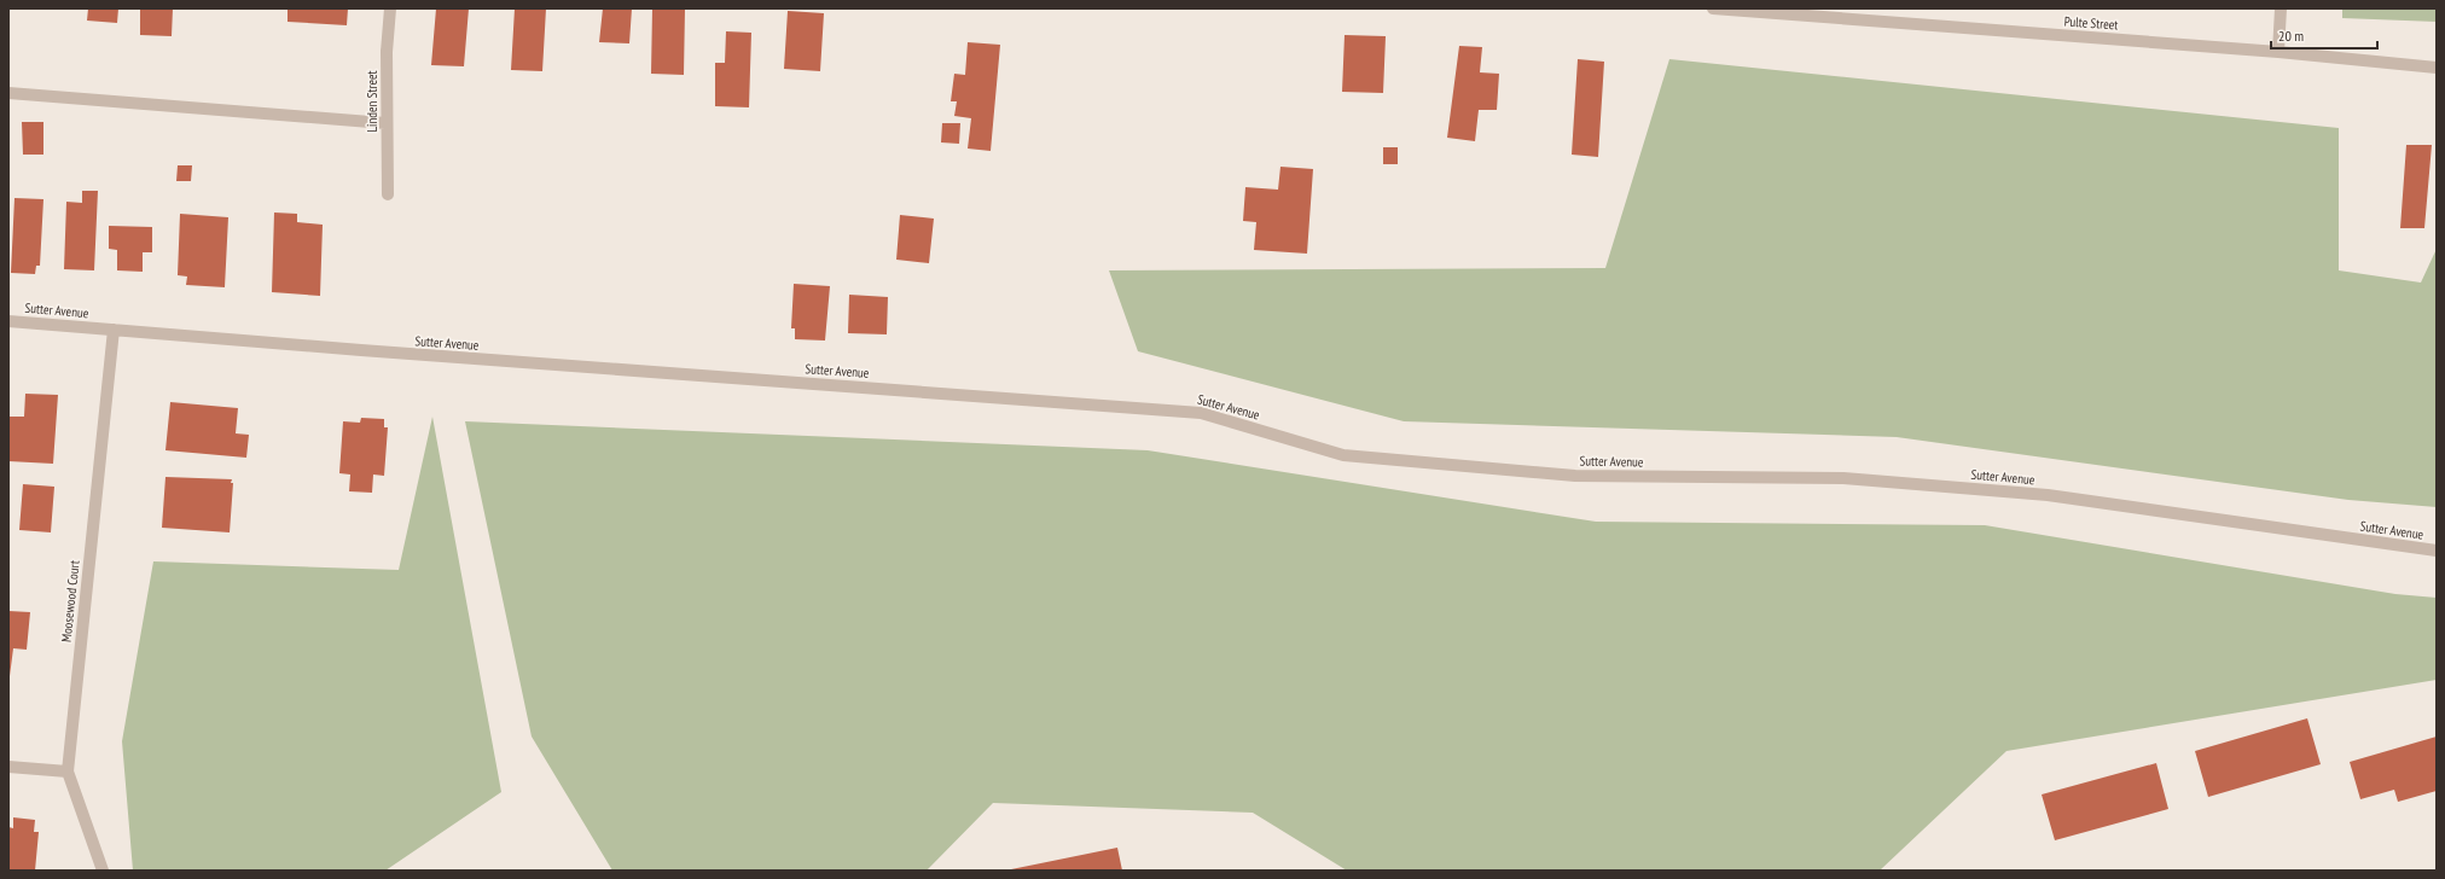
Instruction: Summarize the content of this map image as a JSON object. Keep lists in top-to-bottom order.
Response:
{
  "streets": {
    "street": [
      "Pulte Street",
      "Linden Street",
      "Sutter Avenue",
      "Moosewood Court"
    ]
  },
  "crossings": [
    ["Sutter Avenue", "Moosewood Court"]
  ],
  "scale_bar": "20 m"
}
